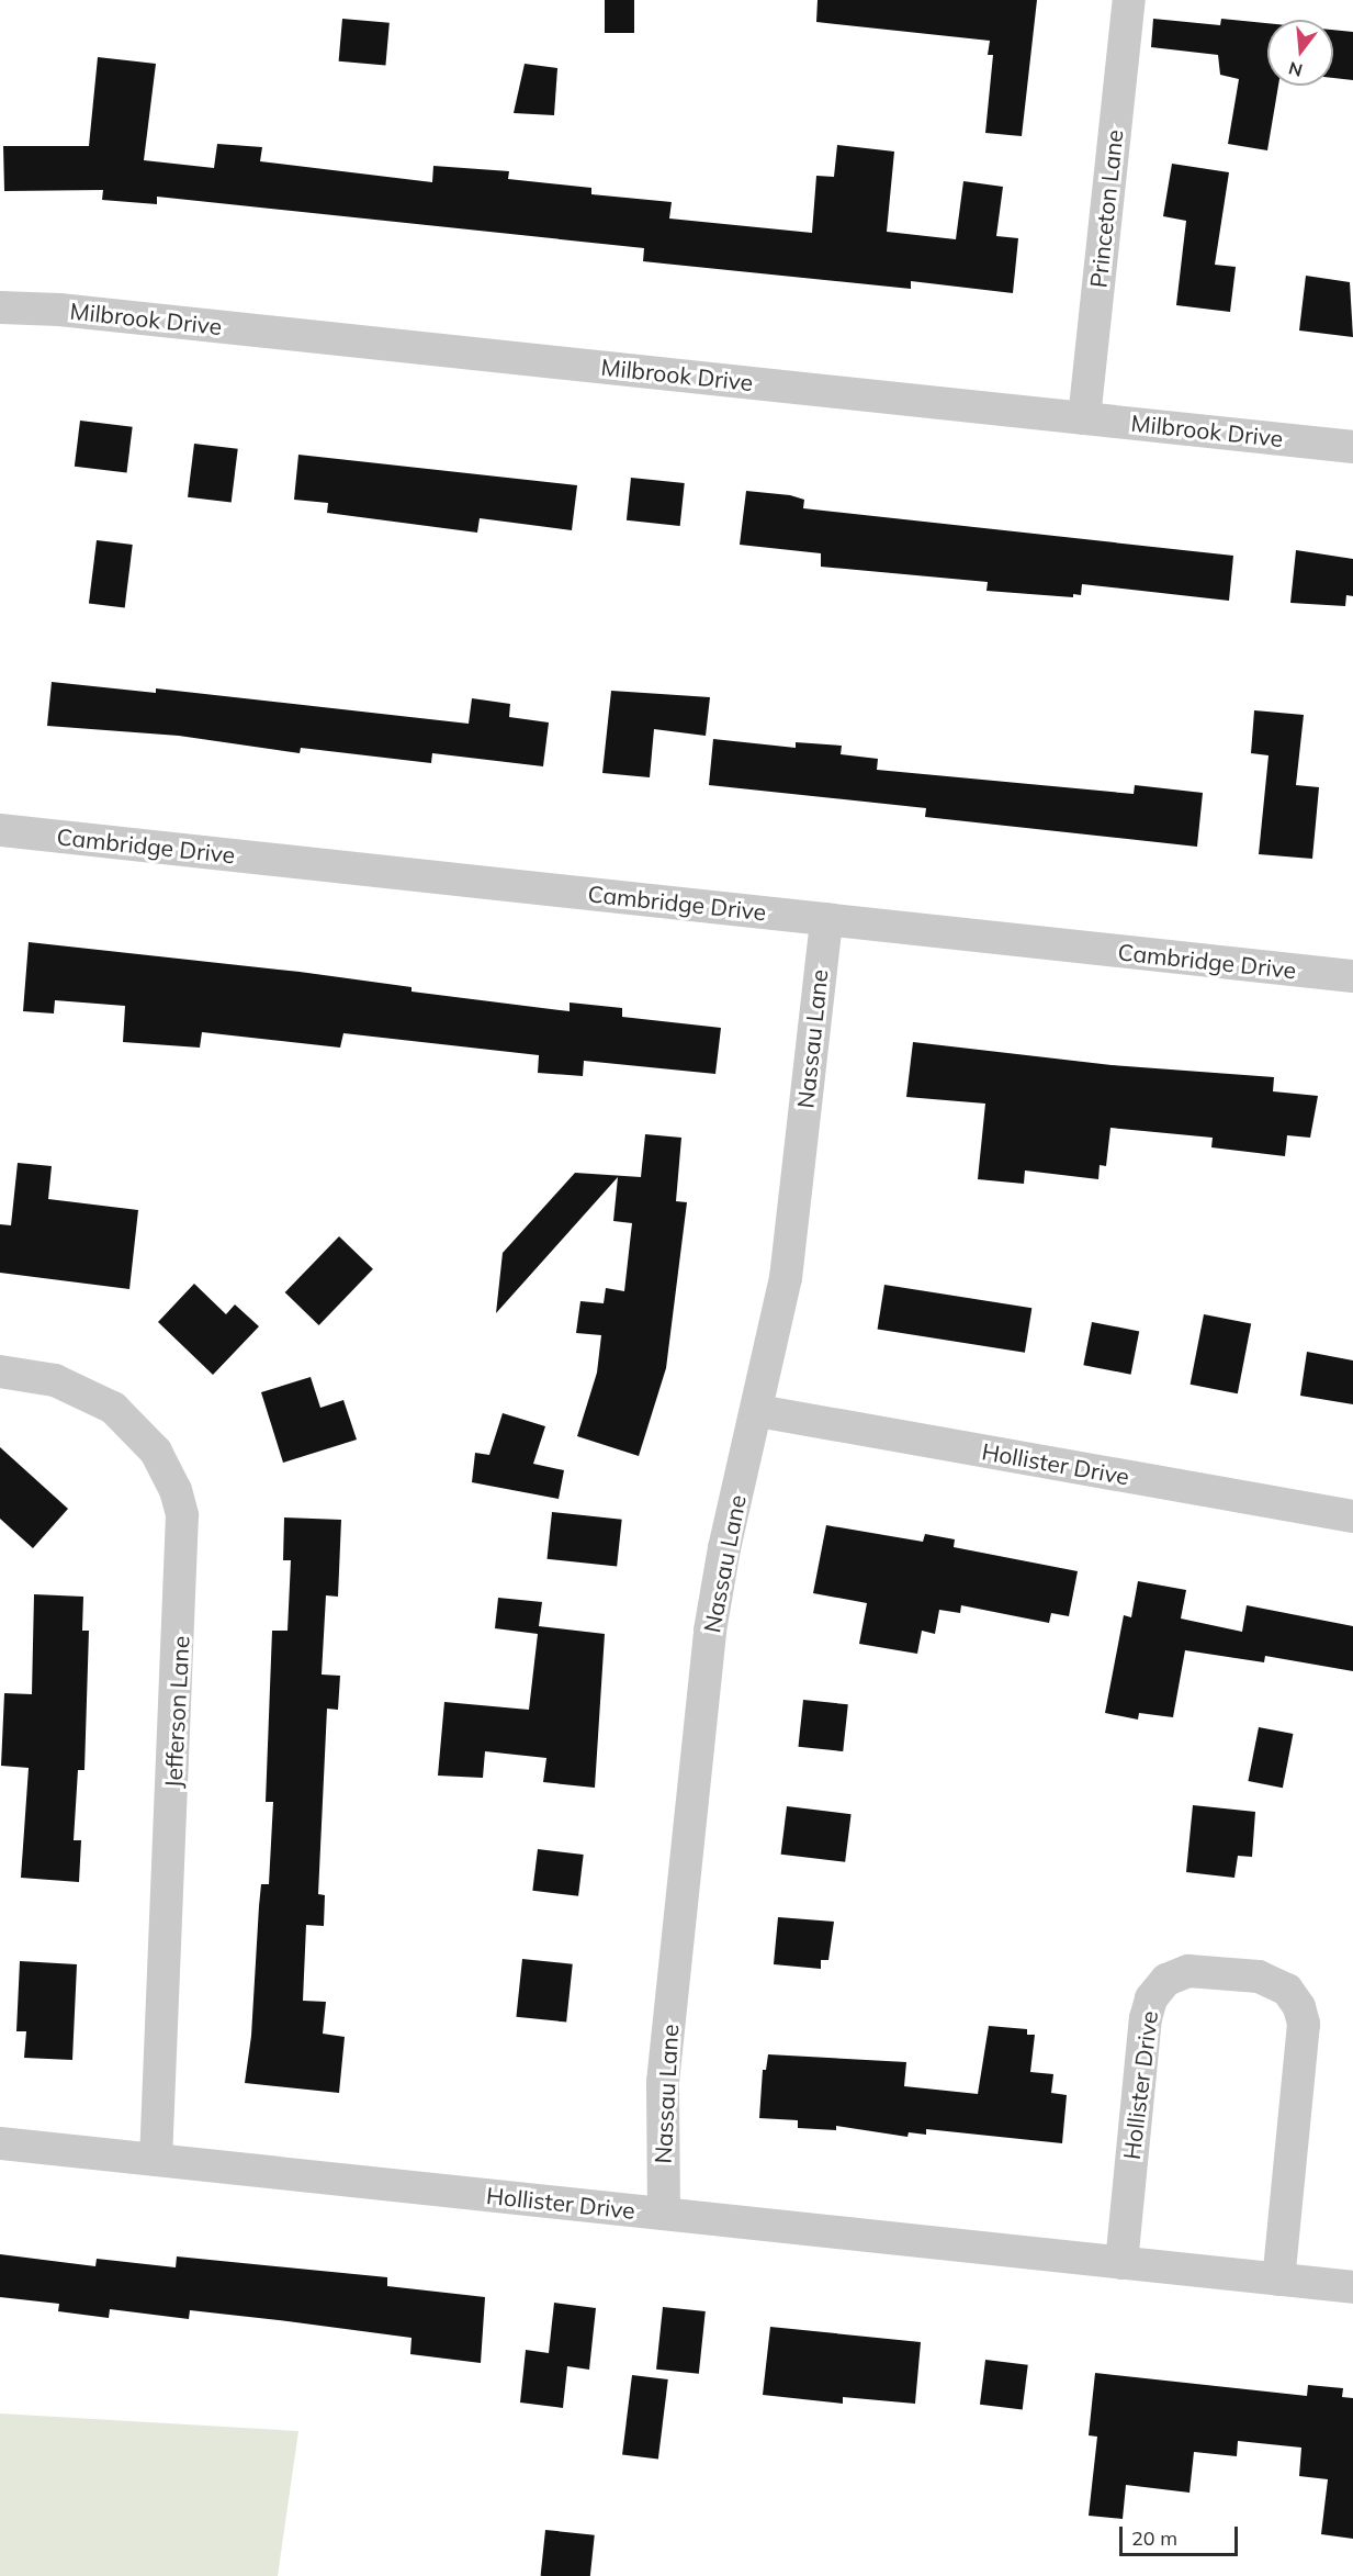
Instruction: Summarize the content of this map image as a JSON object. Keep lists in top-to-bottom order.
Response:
{
  "streets": {
    "street": [
      "Princeton Lane",
      "Milbrook Drive",
      "Cambridge Drive",
      "Nassau Lane",
      "Hollister Drive",
      "Jefferson Lane"
    ]
  },
  "crossings": [
    ["Princeton Lane", "Milbrook Drive"],
    ["Cambridge Drive", "Nassau Lane"],
    ["Nassau Lane", "Hollister Drive"],
    ["Hollister Drive", "Jefferson Lane"]
  ],
  "scale_bar": "20 m",
  "north": "bottom"
}
